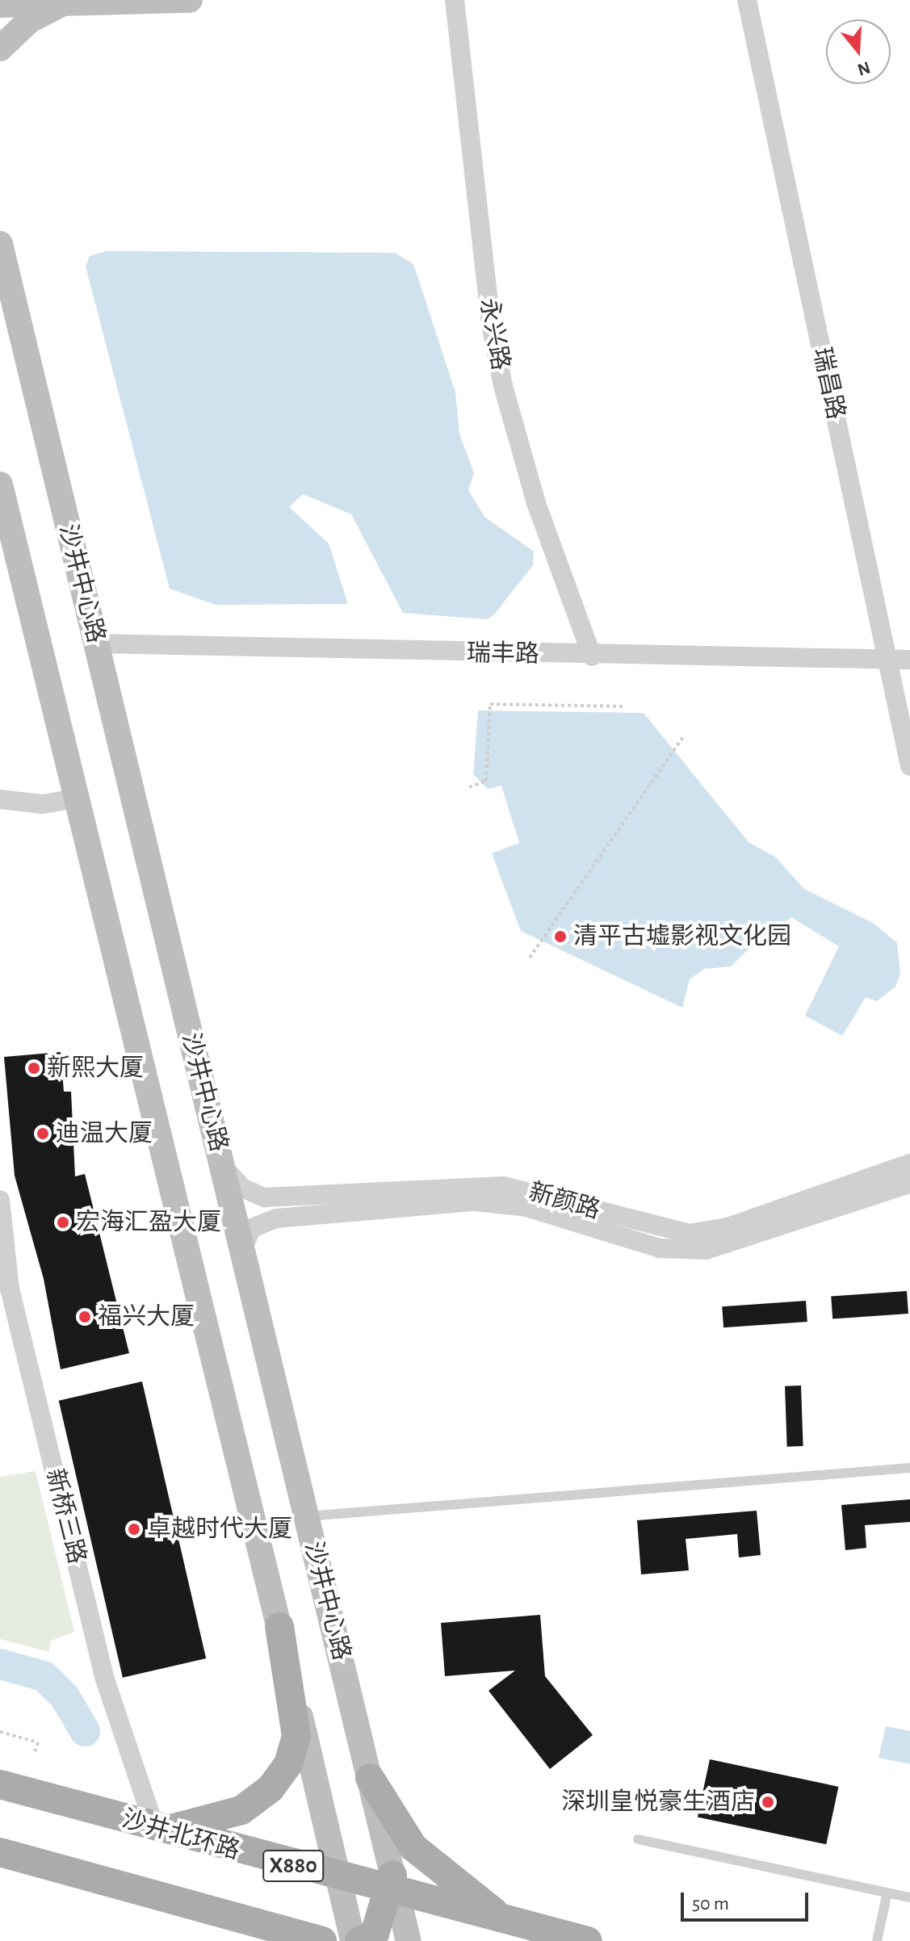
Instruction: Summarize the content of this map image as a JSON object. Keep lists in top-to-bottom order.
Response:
{
  "streets": {
    "main road": ["沙井北环路", "X880"],
    "street": [
      "永兴路",
      "瑞昌路",
      "沙井中心路",
      "瑞丰路",
      "新颜路",
      "新桥三路"
    ]
  },
  "crossings": [
    ["永兴路", "瑞丰路"],
    ["瑞昌路", "瑞丰路"],
    ["沙井中心路", "瑞丰路"],
    ["沙井中心路", "新颜路"],
    ["沙井中心路", "沙井北环路"],
    ["新桥三路", "沙井北环路"]
  ],
  "places": [
    "清平古墟影视文化园",
    "新熙大厦",
    "迪温大厦",
    "宏海汇盈大厦",
    "福兴大厦",
    "卓越时代大厦",
    "深圳皇悦豪生酒店"
  ],
  "scale_bar": "50 m",
  "north": "bottom"
}
